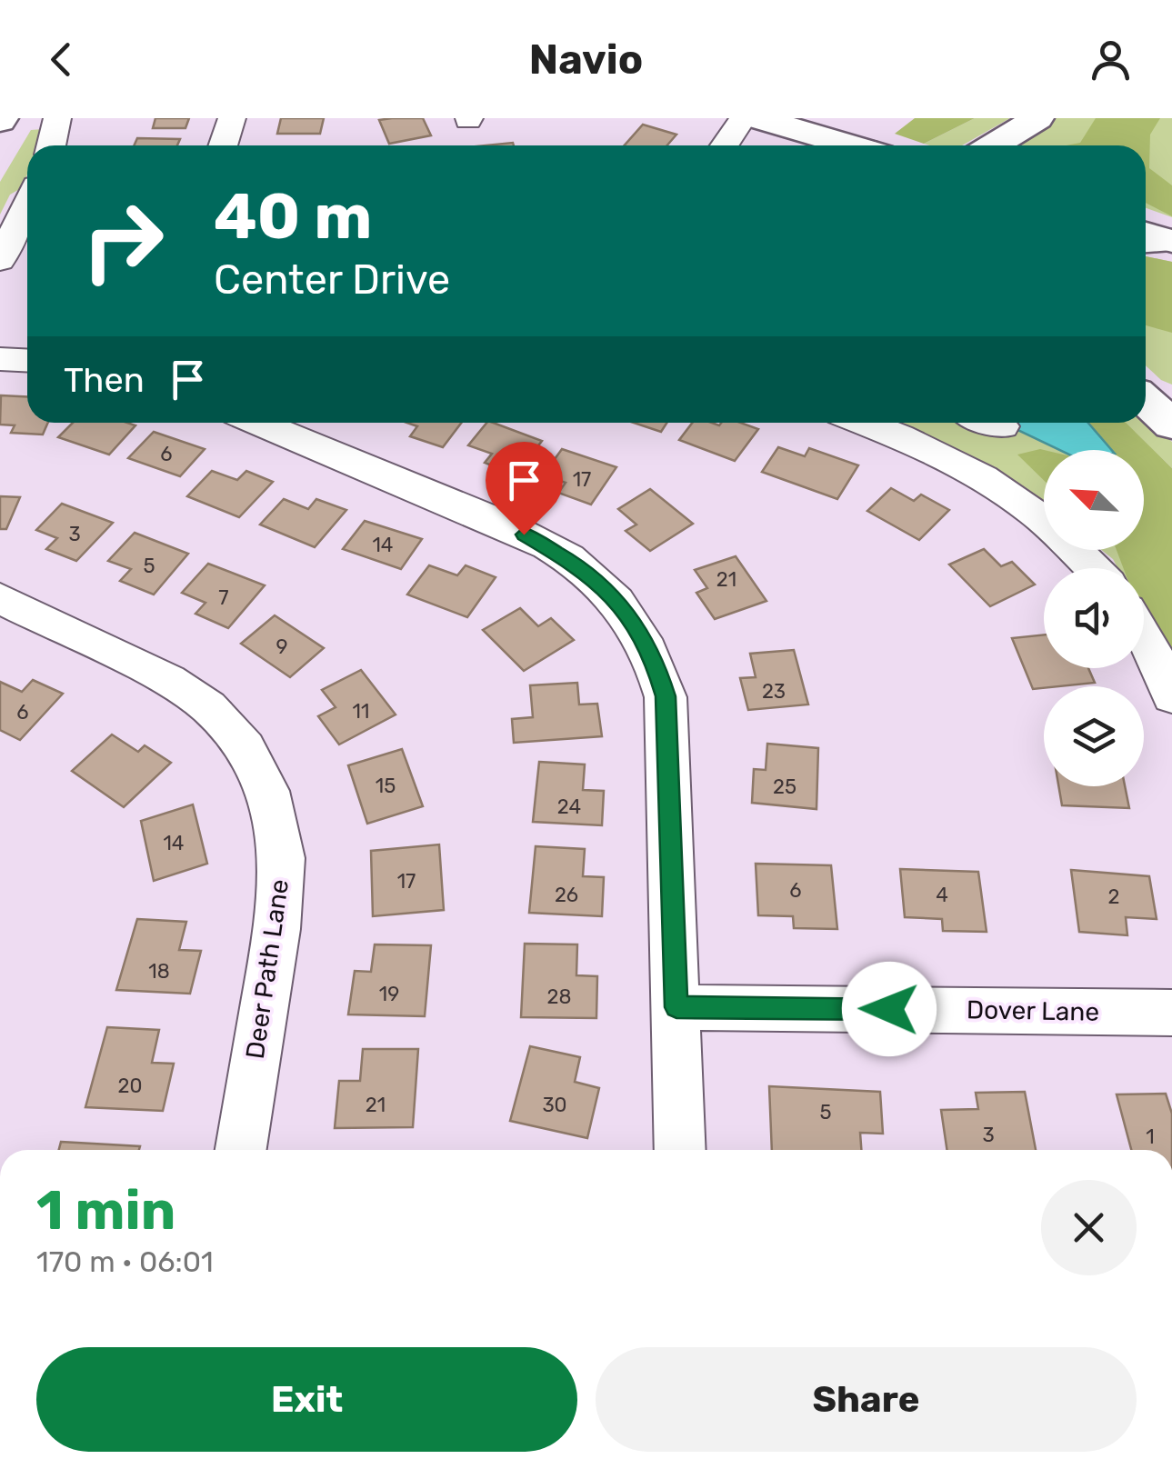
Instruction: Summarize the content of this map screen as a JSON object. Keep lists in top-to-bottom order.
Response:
{
  "streets": {
    "street": ["Deer Path Lane", "Dover Lane"]
  },
  "house_numbers": [
    "6",
    "17",
    "3",
    "14",
    "5",
    "21",
    "7",
    "9",
    "23",
    "11",
    "6",
    "15",
    "25",
    "24",
    "14",
    "17",
    "6",
    "26",
    "4",
    "2",
    "18",
    "19",
    "28",
    "20",
    "21",
    "30",
    "5",
    "3",
    "1"
  ],
  "north": "top left",
  "page": {
    "header": "Navio",
    "turn": ["40 m", "Center Drive"],
    "then": "Then",
    "heading": ["1 min", "170 m · 06:01"],
    "buttons": ["Exit", "Share"]
  }
}
